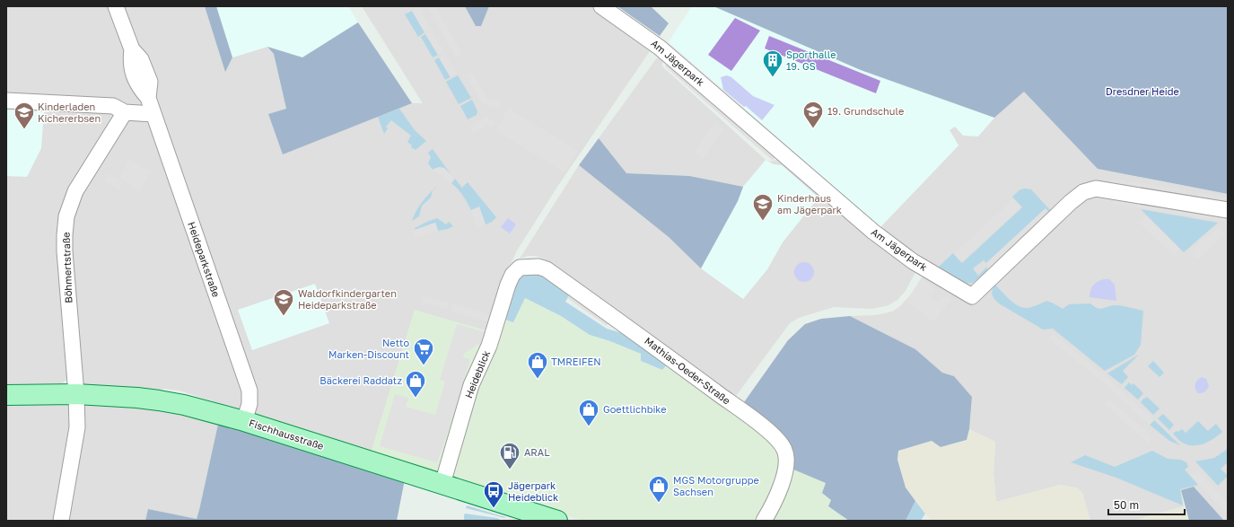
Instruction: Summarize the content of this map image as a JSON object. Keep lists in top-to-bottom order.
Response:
{
  "streets": {
    "main road": ["Fischhausstraße"],
    "street": [
      "Am Jägerpark",
      "Heideparkstraße",
      "Böhmertstraße",
      "Mathias-Oeder-Straße",
      "Heideblick"
    ]
  },
  "crossings": [
    ["Heideparkstraße", "Fischhausstraße"],
    ["Böhmertstraße", "Fischhausstraße"],
    ["Mathias-Oeder-Straße", "Heideblick"],
    ["Heideblick", "Fischhausstraße"]
  ],
  "parks": ["Dresdner Heide"],
  "places": {
    "building": ["Sporthalle 19. GS"],
    "school or university": [
      "19. Grundschule",
      "Kinderladen Kichererbsen",
      "Kinderhaus am Jägerpark",
      "Waldorfkindergarten Heideparkstraße"
    ],
    "supermarket": ["Netto Marken-Discount"],
    "shop": [
      "TMREIFEN",
      "Bäckerei Raddatz",
      "Goettlichbike",
      "MGS Motorgruppe Sachsen"
    ],
    "fuel station": ["ARAL"],
    "bus stop": ["Jägerpark Heideblick"]
  },
  "scale_bar": "50 m"
}
